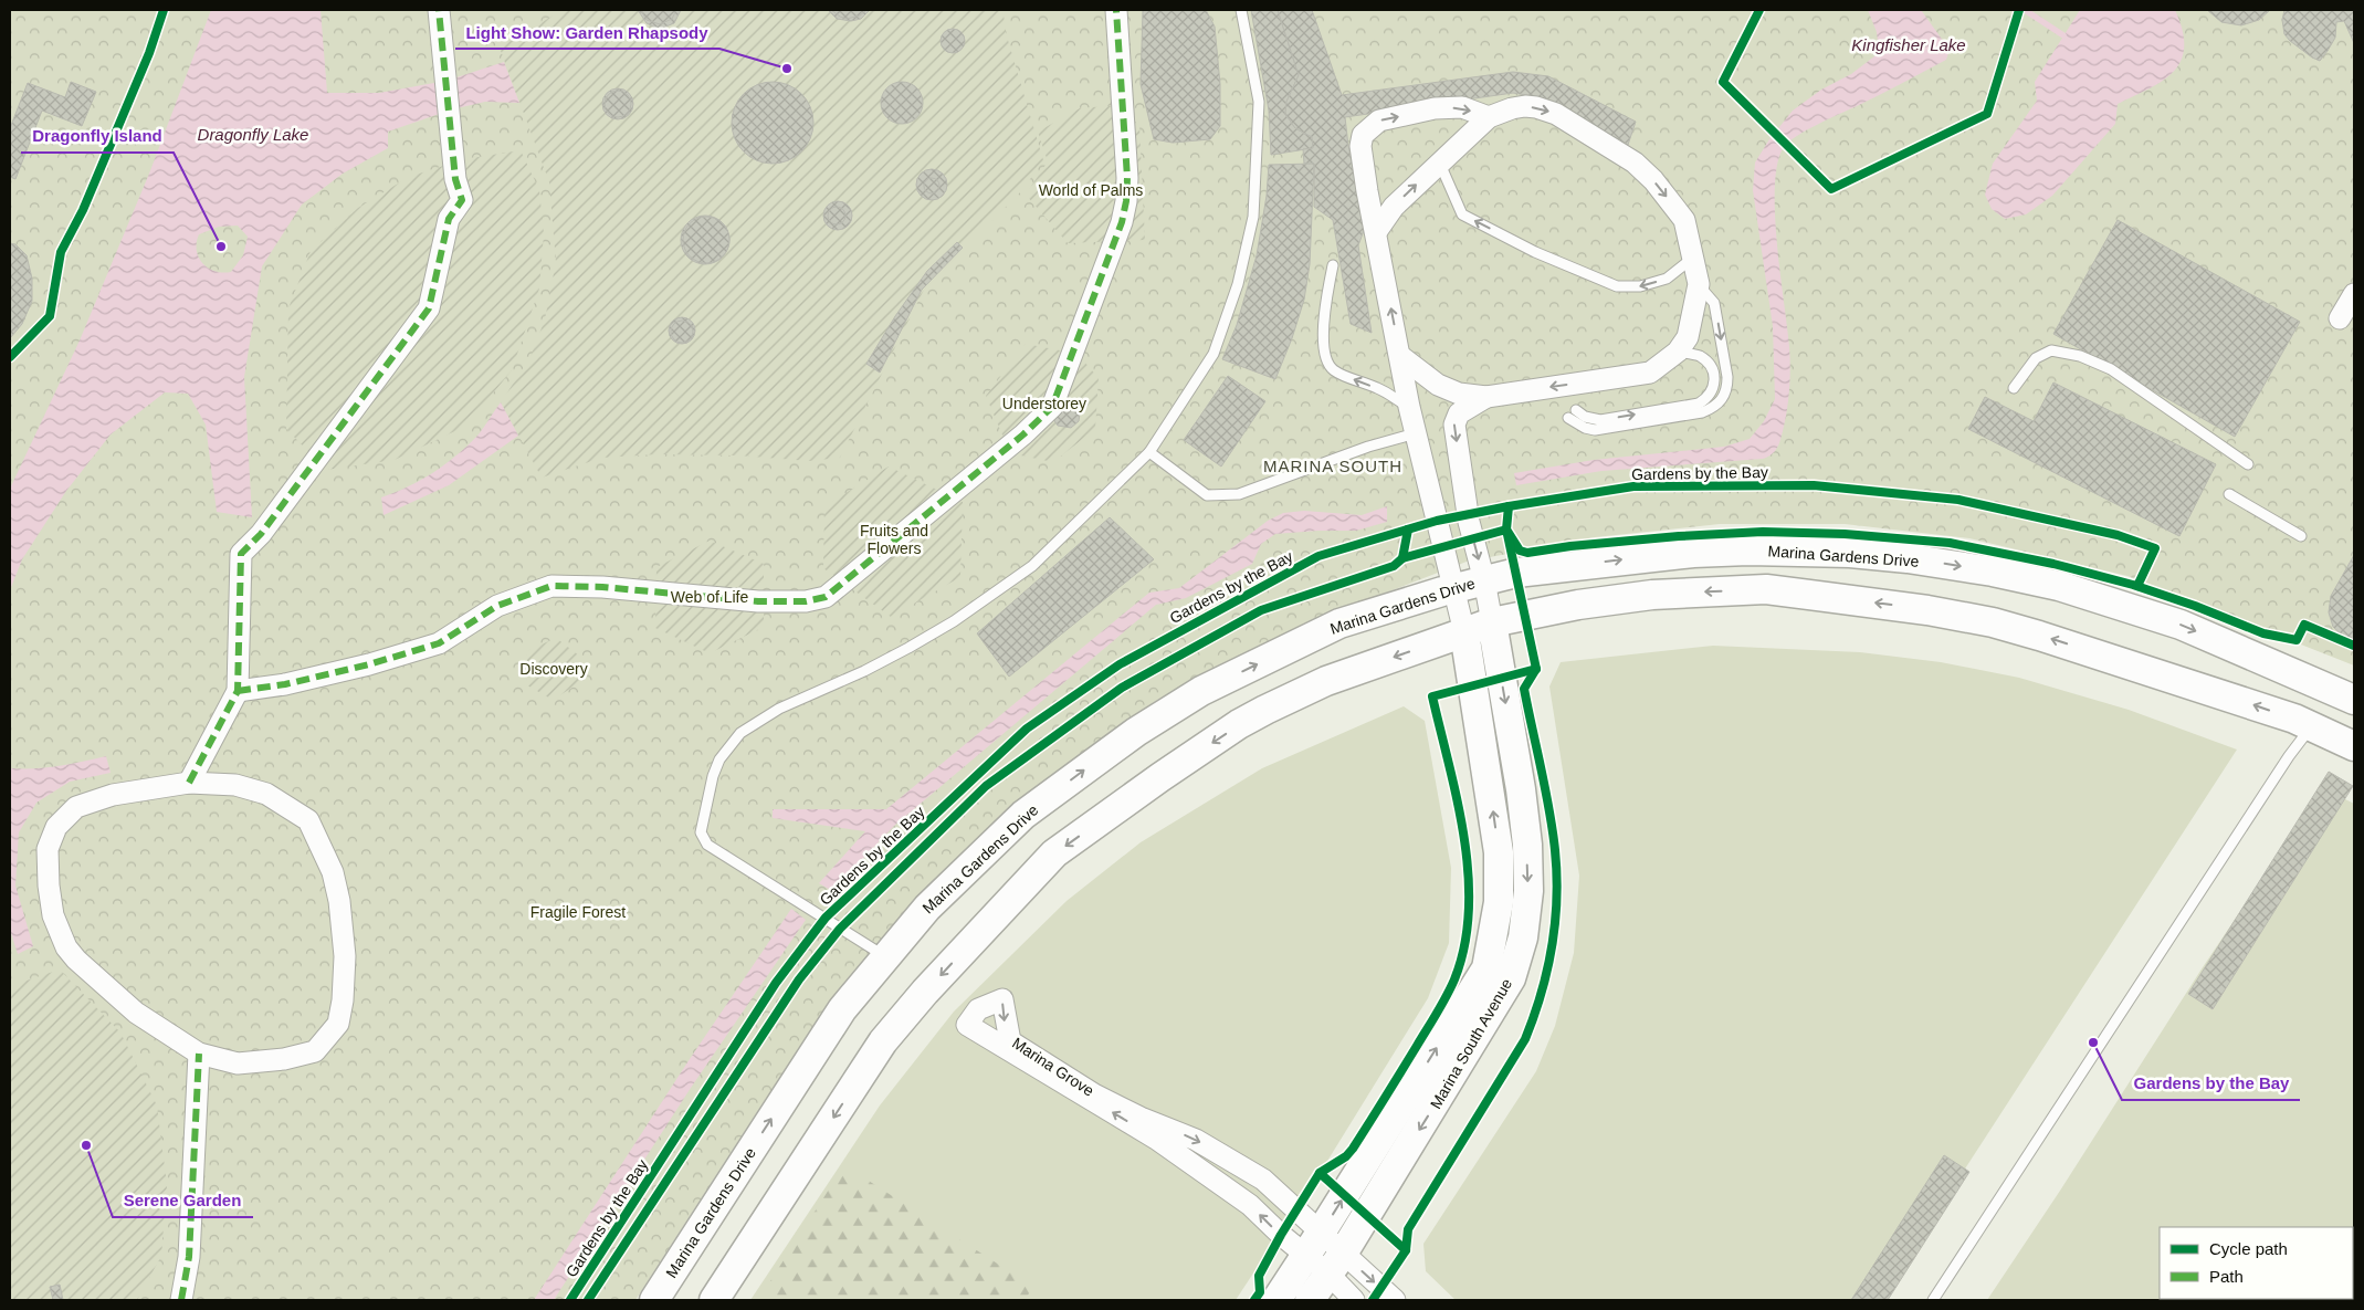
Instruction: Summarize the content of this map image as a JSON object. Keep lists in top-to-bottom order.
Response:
{
  "streets": {
    "main road": ["Marina Gardens Drive", "Marina South Avenue"],
    "street": ["Marina Grove"],
    "cycle path": ["Gardens by the Bay"]
  },
  "crossings": [
    ["Marina South Avenue", "Marina Grove"]
  ],
  "districts": ["MARINA SOUTH"],
  "water": ["Kingfisher Lake", "Dragonfly Lake"],
  "parks": [
    "World of Palms",
    "Understorey",
    "Fruits and Flowers",
    "Web of Life",
    "Discovery",
    "Fragile Forest"
  ],
  "places": [
    "Light Show: Garden Rhapsody",
    "Dragonfly Island",
    "Gardens by the Bay",
    "Serene Garden"
  ],
  "legend": ["Cycle path", "Path"]
}
